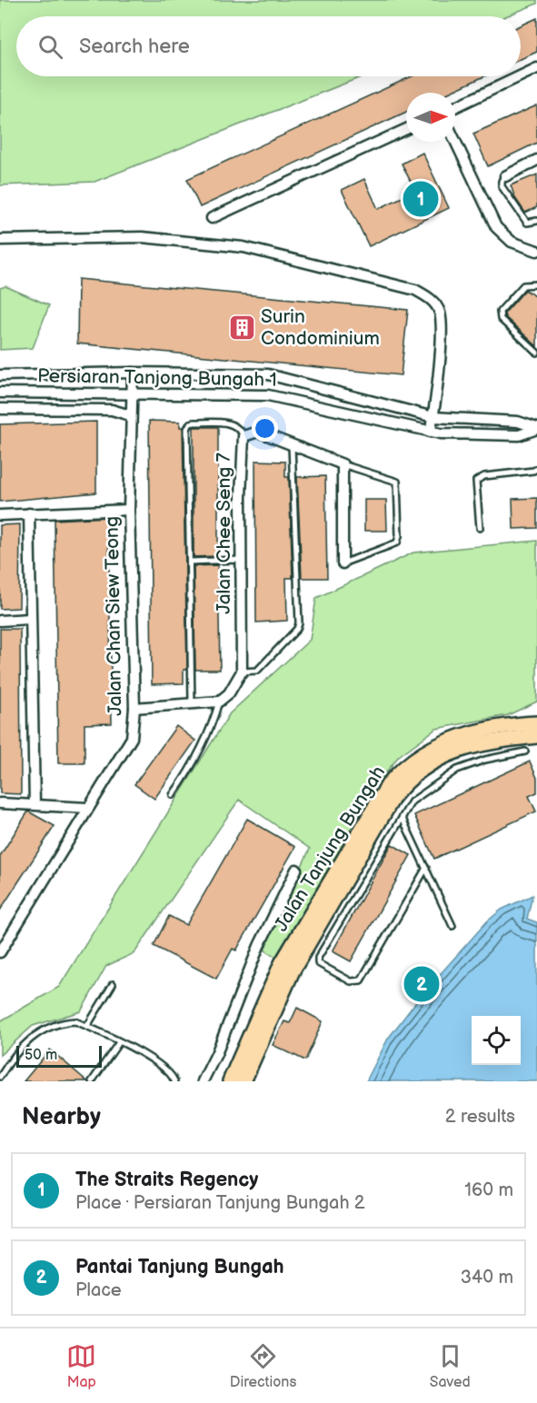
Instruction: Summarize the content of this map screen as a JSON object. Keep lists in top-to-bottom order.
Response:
{
  "streets": {
    "main road": ["Jalan Tanjung Bungah"],
    "street": ["Persiaran Tanjong Bungah 1", "Jalan Chee Seng 7", "Jalan Chan Siew Teong"]
  },
  "crossings": [
    ["Persiaran Tanjong Bungah 1", "Jalan Chan Siew Teong"]
  ],
  "places": {
    "building": ["Surin Condominium"]
  },
  "scale_bar": "50 m",
  "north": "right",
  "page": {
    "search": "Search here",
    "pins": ["1", "2"],
    "scale": "50 m",
    "heading": ["Nearby", "2 results"],
    "list": [
      {
        "mark": "1",
        "name": "The Straits Regency",
        "note": "Place · Persiaran Tanjung Bungah 2",
        "value": "160 m"
      },
      {
        "mark": "2",
        "name": "Pantai Tanjung Bungah",
        "note": "Place",
        "value": "340 m"
      }
    ],
    "nav": ["Map", "Directions", "Saved"]
  }
}
